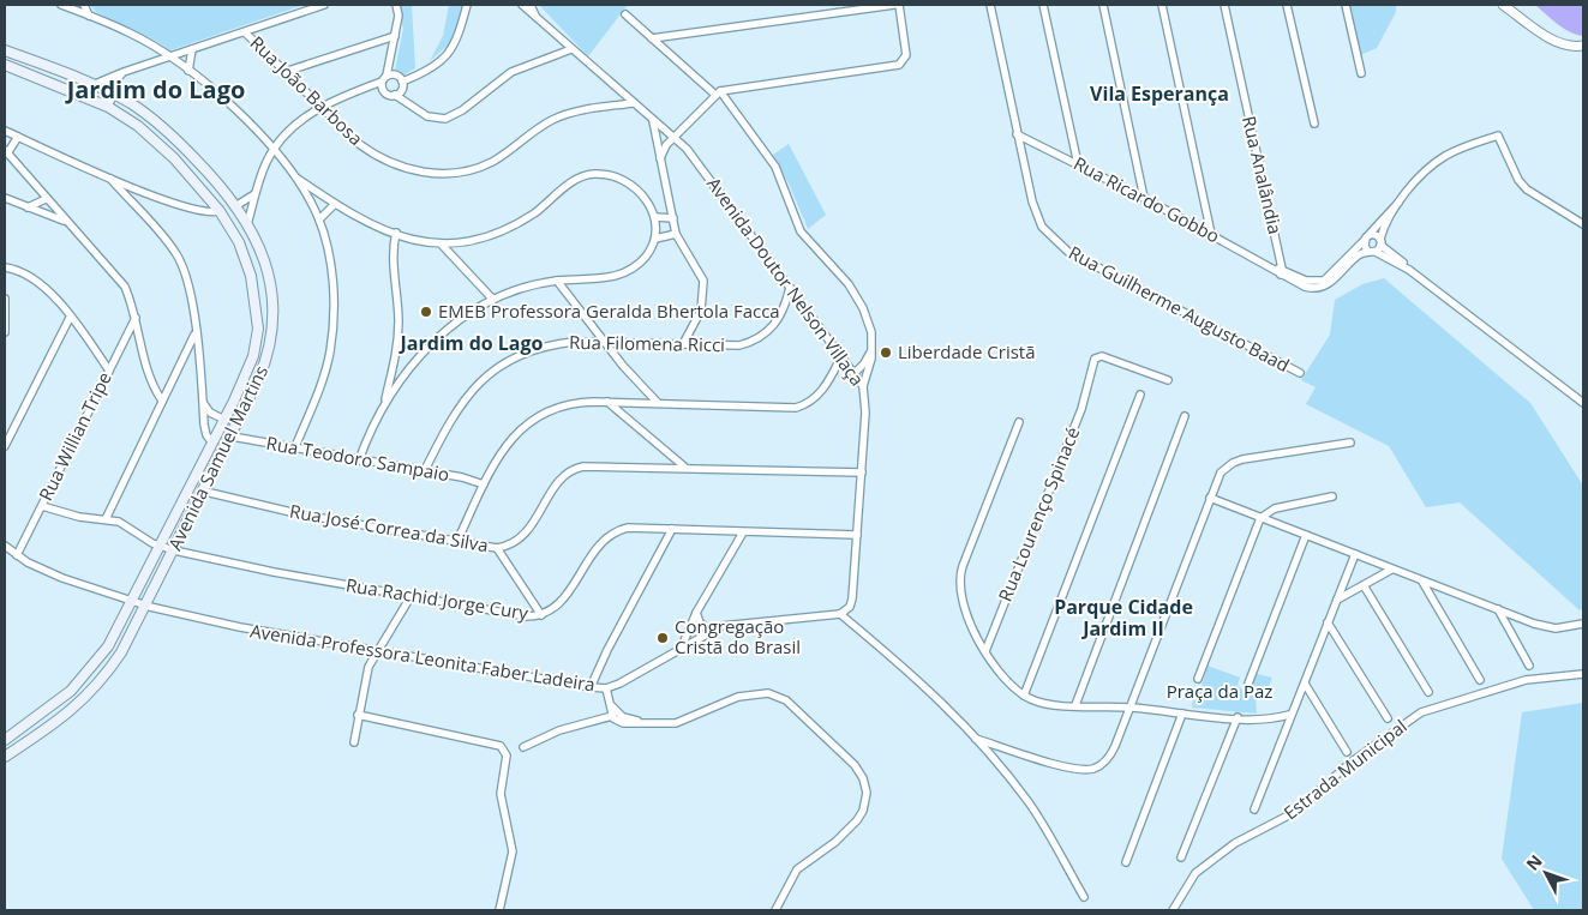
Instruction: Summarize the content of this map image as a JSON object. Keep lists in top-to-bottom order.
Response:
{
  "streets": {
    "main road": ["Avenida Samuel Martins"],
    "street": [
      "Rua João Barbosa",
      "Rua Analândia",
      "Rua Ricardo Gobbo",
      "Avenida Doutor Nelson Villaça",
      "Rua Guilherme Augusto Baad",
      "Rua Filomena Ricci",
      "Rua Willian Tripe",
      "Rua Teodoro Sampaio",
      "Rua Lourenço Spinacé",
      "Rua José Correa da Silva",
      "Rua Rachid Jorge Cury",
      "Avenida Professora Leonita Faber Ladeira",
      "Estrada Municipal"
    ]
  },
  "crossings": [
    ["Rua João Barbosa", "Avenida Doutor Nelson Villaça"],
    ["Rua Analândia", "Rua Ricardo Gobbo"],
    ["Rua Ricardo Gobbo", "Rua Guilherme Augusto Baad"],
    ["Avenida Doutor Nelson Villaça", "Rua Filomena Ricci"],
    ["Avenida Doutor Nelson Villaça", "Rua José Correa da Silva"],
    ["Avenida Doutor Nelson Villaça", "Rua Rachid Jorge Cury"],
    ["Avenida Doutor Nelson Villaça", "Avenida Professora Leonita Faber Ladeira"],
    ["Rua Filomena Ricci", "Rua Teodoro Sampaio"],
    ["Rua Willian Tripe", "Rua Rachid Jorge Cury"],
    ["Rua Willian Tripe", "Avenida Professora Leonita Faber Ladeira"],
    ["Avenida Samuel Martins", "Rua Teodoro Sampaio"],
    ["Avenida Samuel Martins", "Rua José Correa da Silva"],
    ["Avenida Samuel Martins", "Rua Rachid Jorge Cury"],
    ["Avenida Samuel Martins", "Avenida Professora Leonita Faber Ladeira"]
  ],
  "districts": [
    "Jardim do Lago",
    "Vila Esperança",
    "Jardim do Lago",
    "Parque Cidade Jardim II"
  ],
  "parks": ["Praça da Paz"],
  "places": ["EMEB Professora Geralda Bhertola Facca", "Liberdade Cristã", "Congregação Cristã do Brasil"],
  "north": "top left"
}
